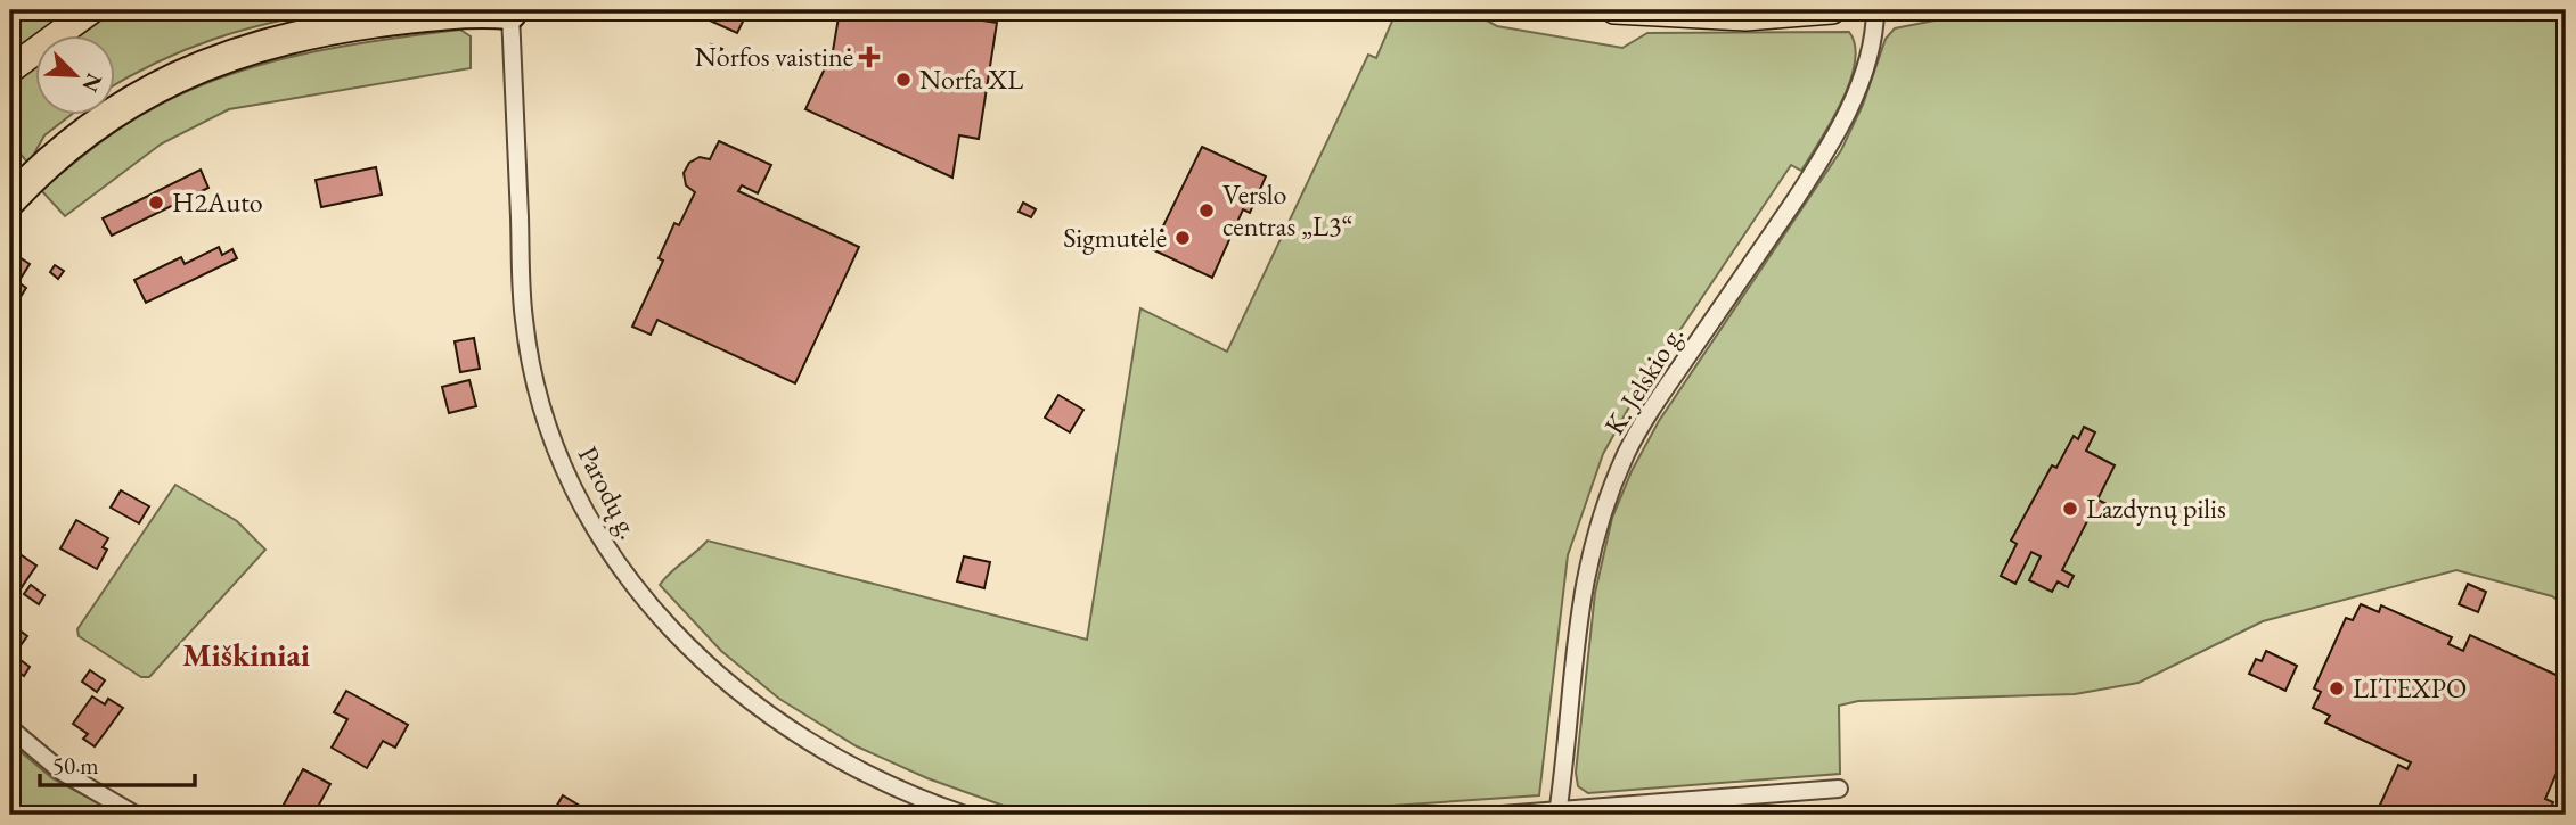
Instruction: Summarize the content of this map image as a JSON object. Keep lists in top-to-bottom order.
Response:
{
  "streets": {
    "street": ["K. Jelskio g.", "Parodų g."]
  },
  "districts": ["Miškiniai"],
  "places": {
    "health": ["Norfos vaistinė"],
    "other": [
      "Norfa XL",
      "H2Auto",
      "Verslo centras „L3“",
      "Sigmutėlė",
      "Lazdynų pilis",
      "LITEXPO"
    ]
  },
  "scale_bar": "50 m",
  "north": "bottom right"
}
